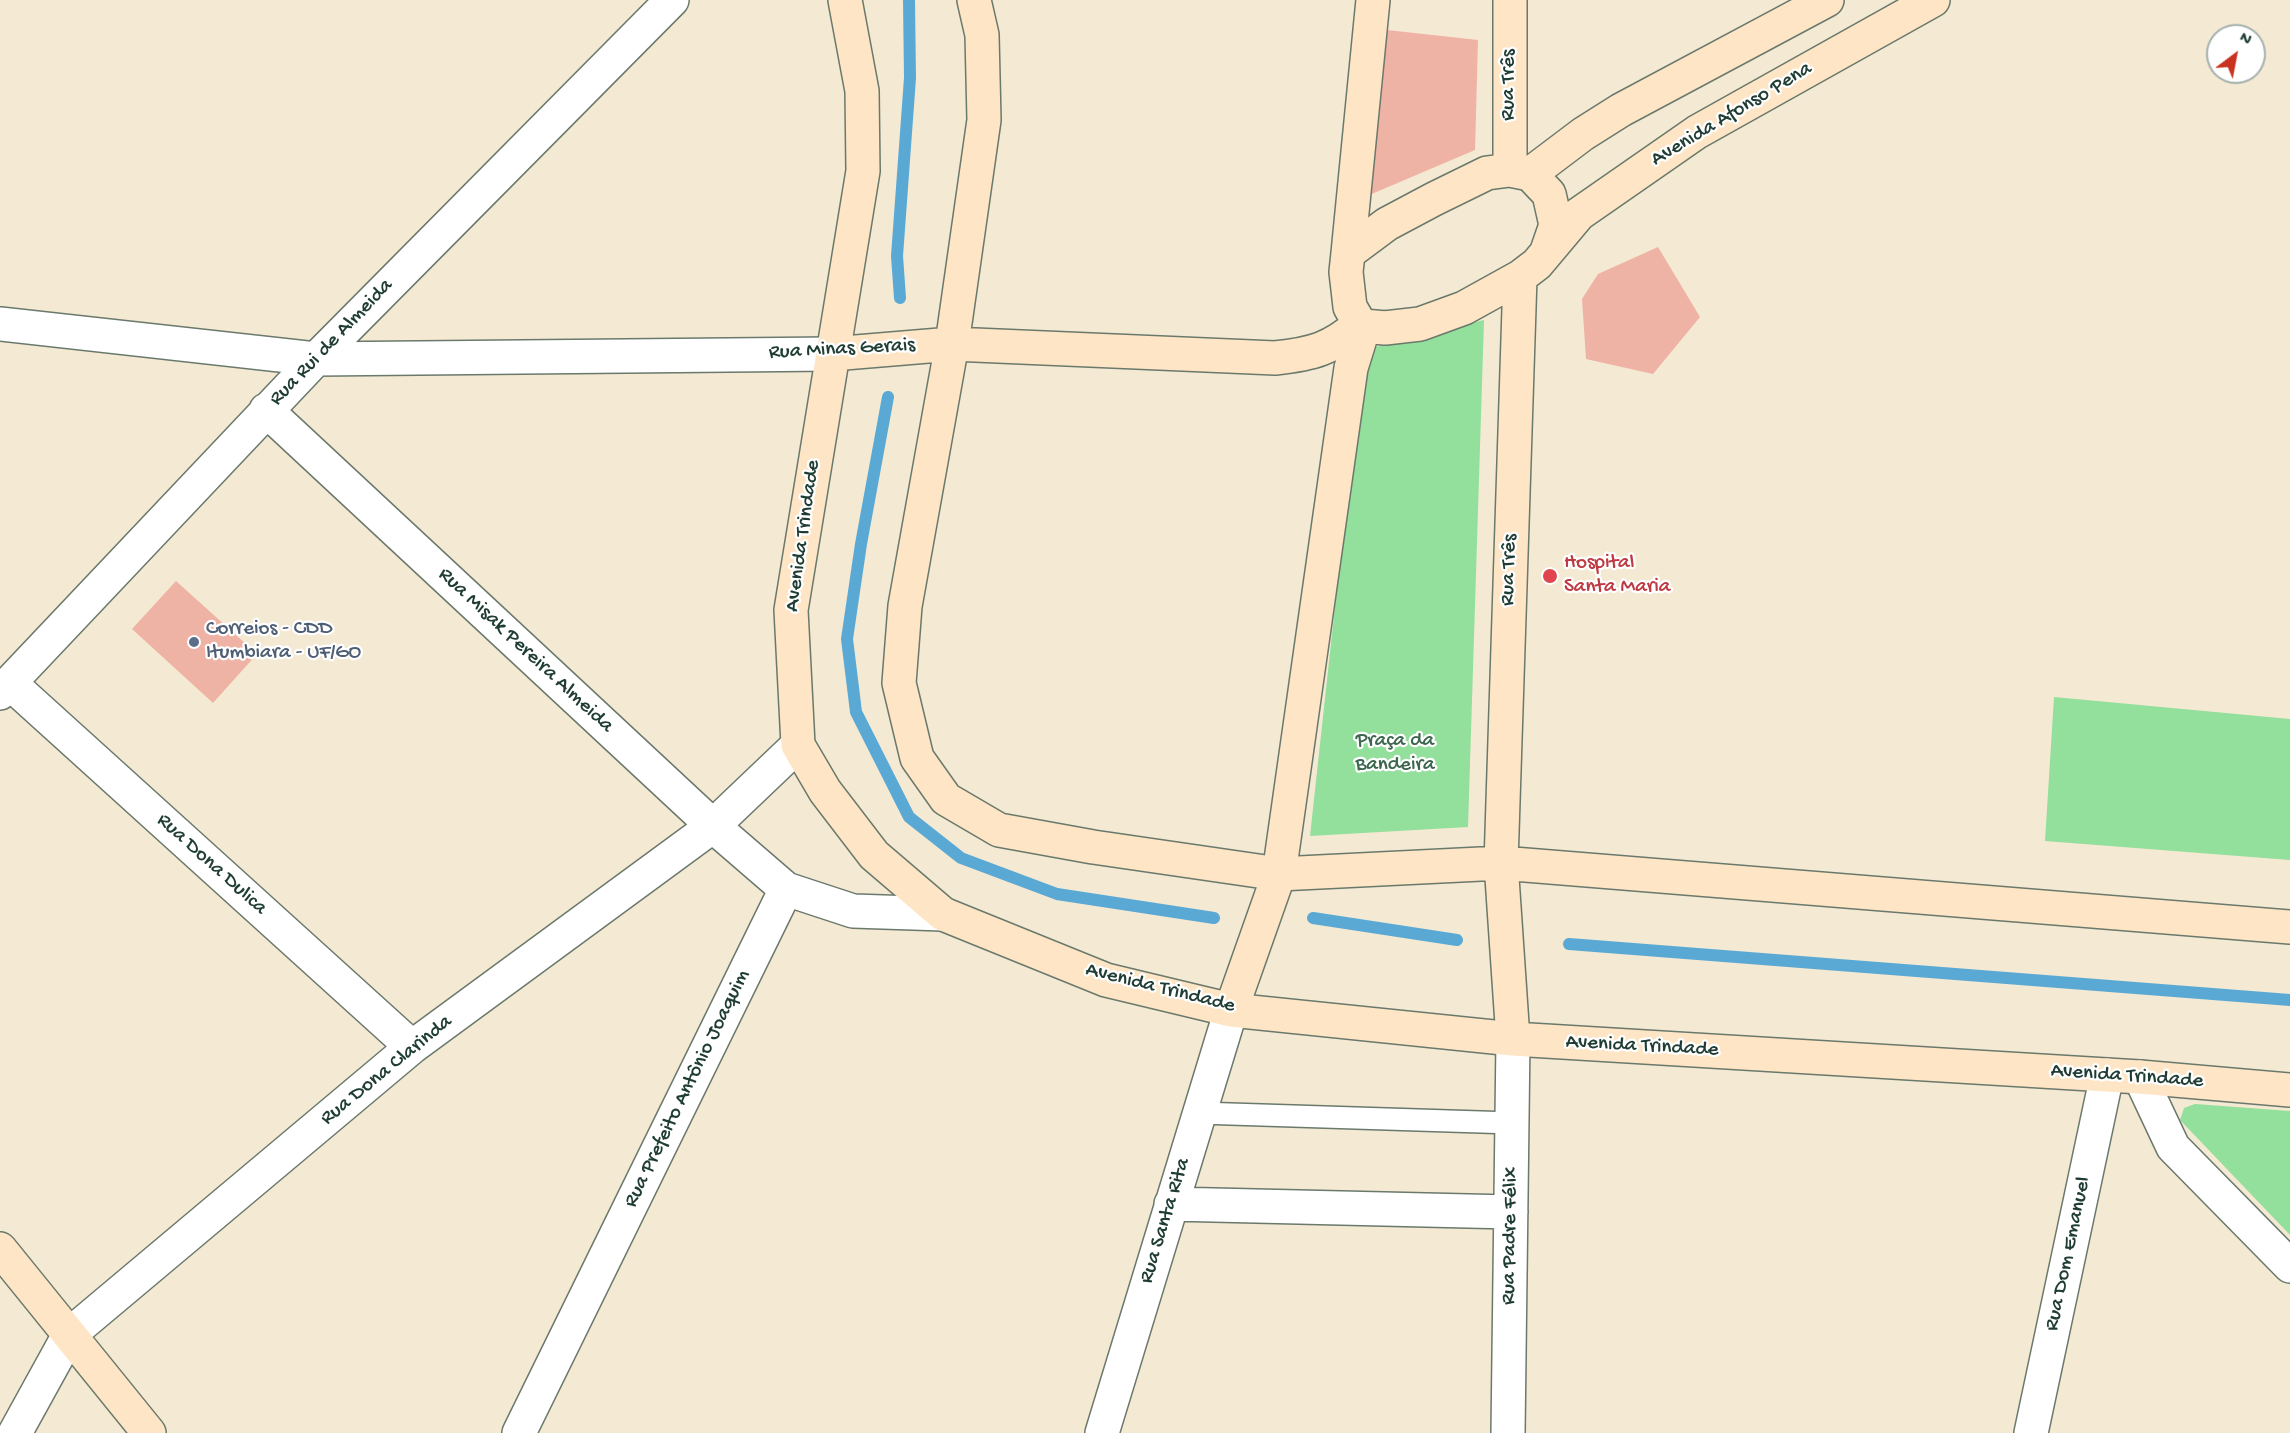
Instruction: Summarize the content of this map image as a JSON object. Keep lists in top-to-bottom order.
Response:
{
  "streets": {
    "main road": [
      "Rua Três",
      "Avenida Afonso Pena",
      "Rua Minas Gerais",
      "Avenida Trindade"
    ],
    "street": [
      "Rua Rui de Almeida",
      "Rua Misak Pereira Almeida",
      "Rua Dona Dulica",
      "Rua Dona Clarinda",
      "Rua Prefeito Antônio Joaquim",
      "Rua Santa Rita",
      "Rua Padre Félix",
      "Rua Dom Emanuel"
    ]
  },
  "crossings": [
    ["Rua Três", "Avenida Afonso Pena"],
    ["Rua Três", "Avenida Trindade"],
    ["Rua Três", "Rua Padre Félix"],
    ["Avenida Afonso Pena", "Rua Minas Gerais"],
    ["Rua Rui de Almeida", "Rua Minas Gerais"],
    ["Rua Rui de Almeida", "Rua Misak Pereira Almeida"],
    ["Rua Rui de Almeida", "Rua Dona Dulica"],
    ["Rua Minas Gerais", "Avenida Trindade"],
    ["Avenida Trindade", "Rua Dona Clarinda"],
    ["Avenida Trindade", "Rua Santa Rita"],
    ["Avenida Trindade", "Rua Padre Félix"],
    ["Avenida Trindade", "Rua Dom Emanuel"],
    ["Rua Misak Pereira Almeida", "Rua Dona Clarinda"],
    ["Rua Misak Pereira Almeida", "Rua Prefeito Antônio Joaquim"],
    ["Rua Dona Dulica", "Rua Dona Clarinda"]
  ],
  "parks": ["Praça da Bandeira"],
  "places": ["Hospital Santa Maria", "Correios - CDD Itumbiara - UF/GO"],
  "north": "top right"
}
